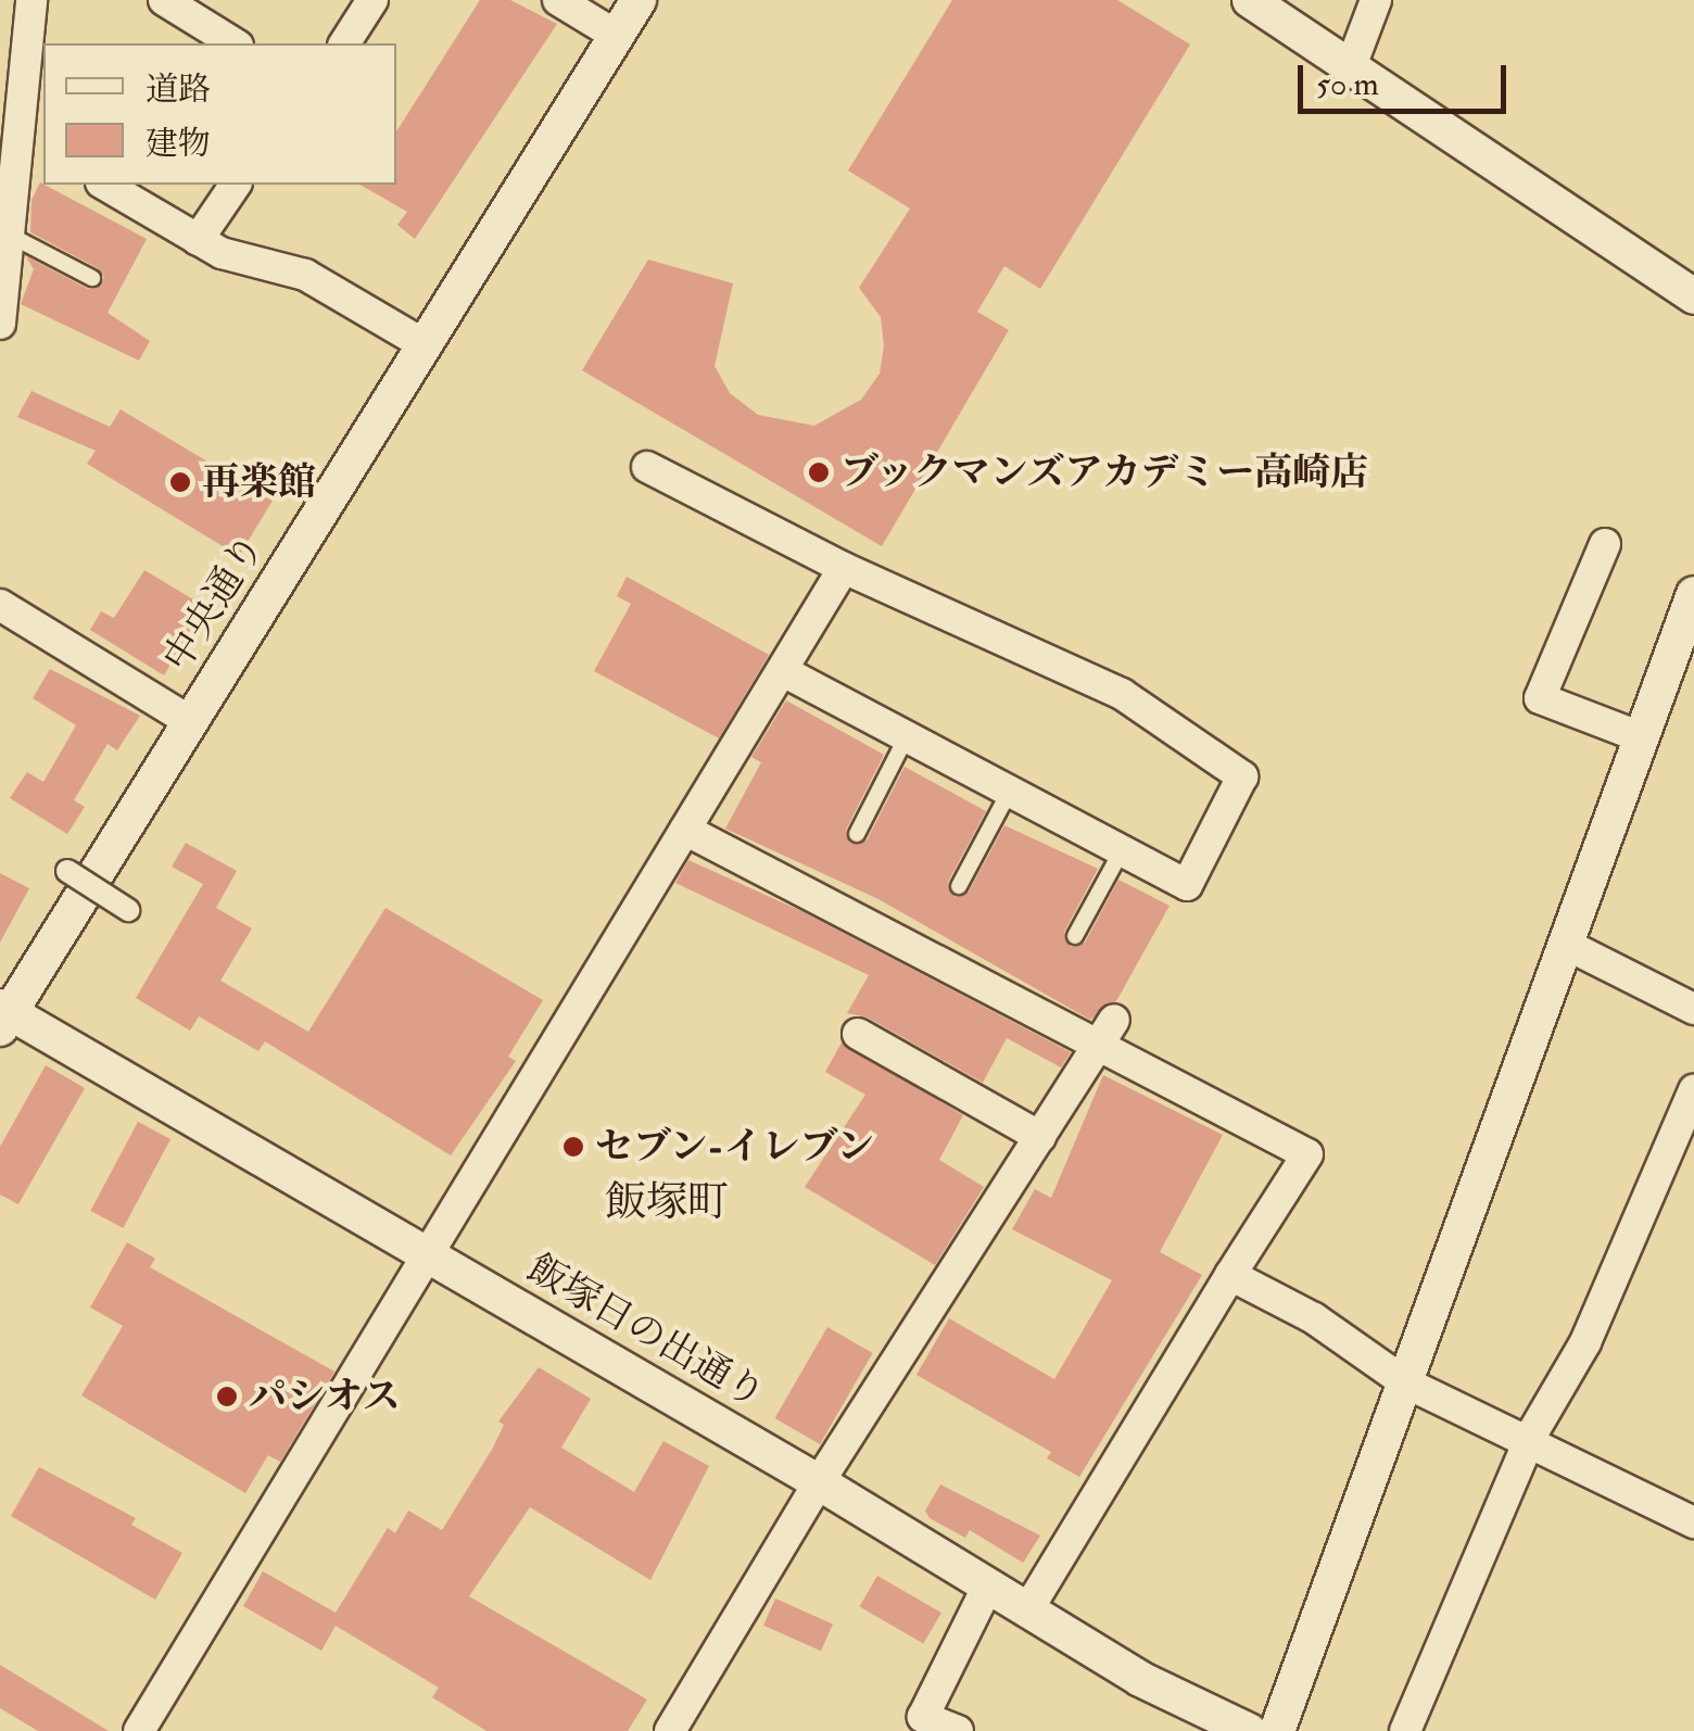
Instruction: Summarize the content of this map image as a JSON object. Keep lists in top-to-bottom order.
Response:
{
  "streets": {
    "street": ["中央通り", "飯塚日の出通り"]
  },
  "crossings": [
    ["中央通り", "飯塚日の出通り"]
  ],
  "districts": ["飯塚町"],
  "places": [
    "ブックマンズアカデミー高崎店",
    "再楽館",
    "セブン-イレブン",
    "パシオス"
  ],
  "legend": ["道路", "建物"],
  "scale_bar": "50 m"
}
